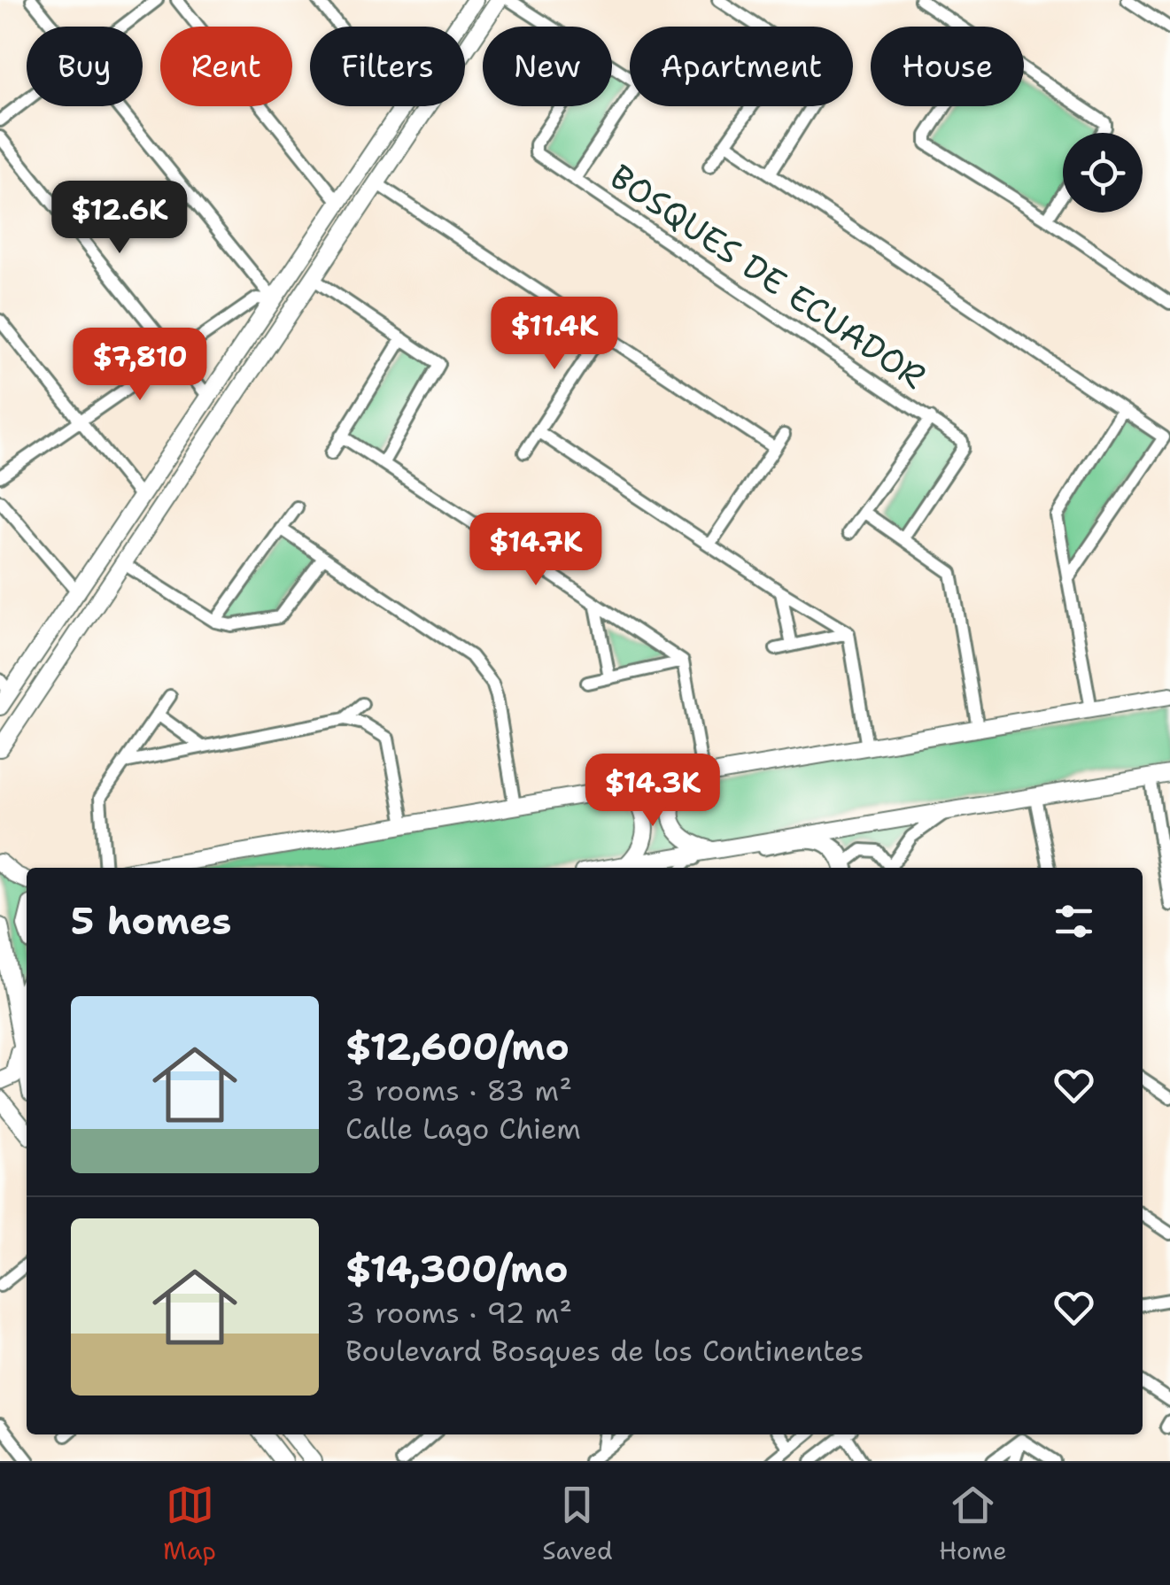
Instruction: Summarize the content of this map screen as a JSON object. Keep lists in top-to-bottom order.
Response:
{
  "streets": {
    "street": ["BOSQUES DE ECUADOR"]
  },
  "page": {
    "chip": [
      "Buy",
      "Rent",
      "Filters",
      "New",
      "Apartment",
      "House"
    ],
    "price": [
      "$12.6K",
      "$11.4K",
      "$7,810",
      "$14.7K",
      "$14.3K"
    ],
    "heading": "5 homes",
    "list": [
      {
        "name": "$12,600/mo",
        "note": "3 rooms · 83 m² · Calle Lago Chiem"
      },
      {
        "name": "$14,300/mo",
        "note": "3 rooms · 92 m² · Boulevard Bosques de los Continentes"
      }
    ],
    "tabs": ["Map", "Saved", "Home"]
  }
}
